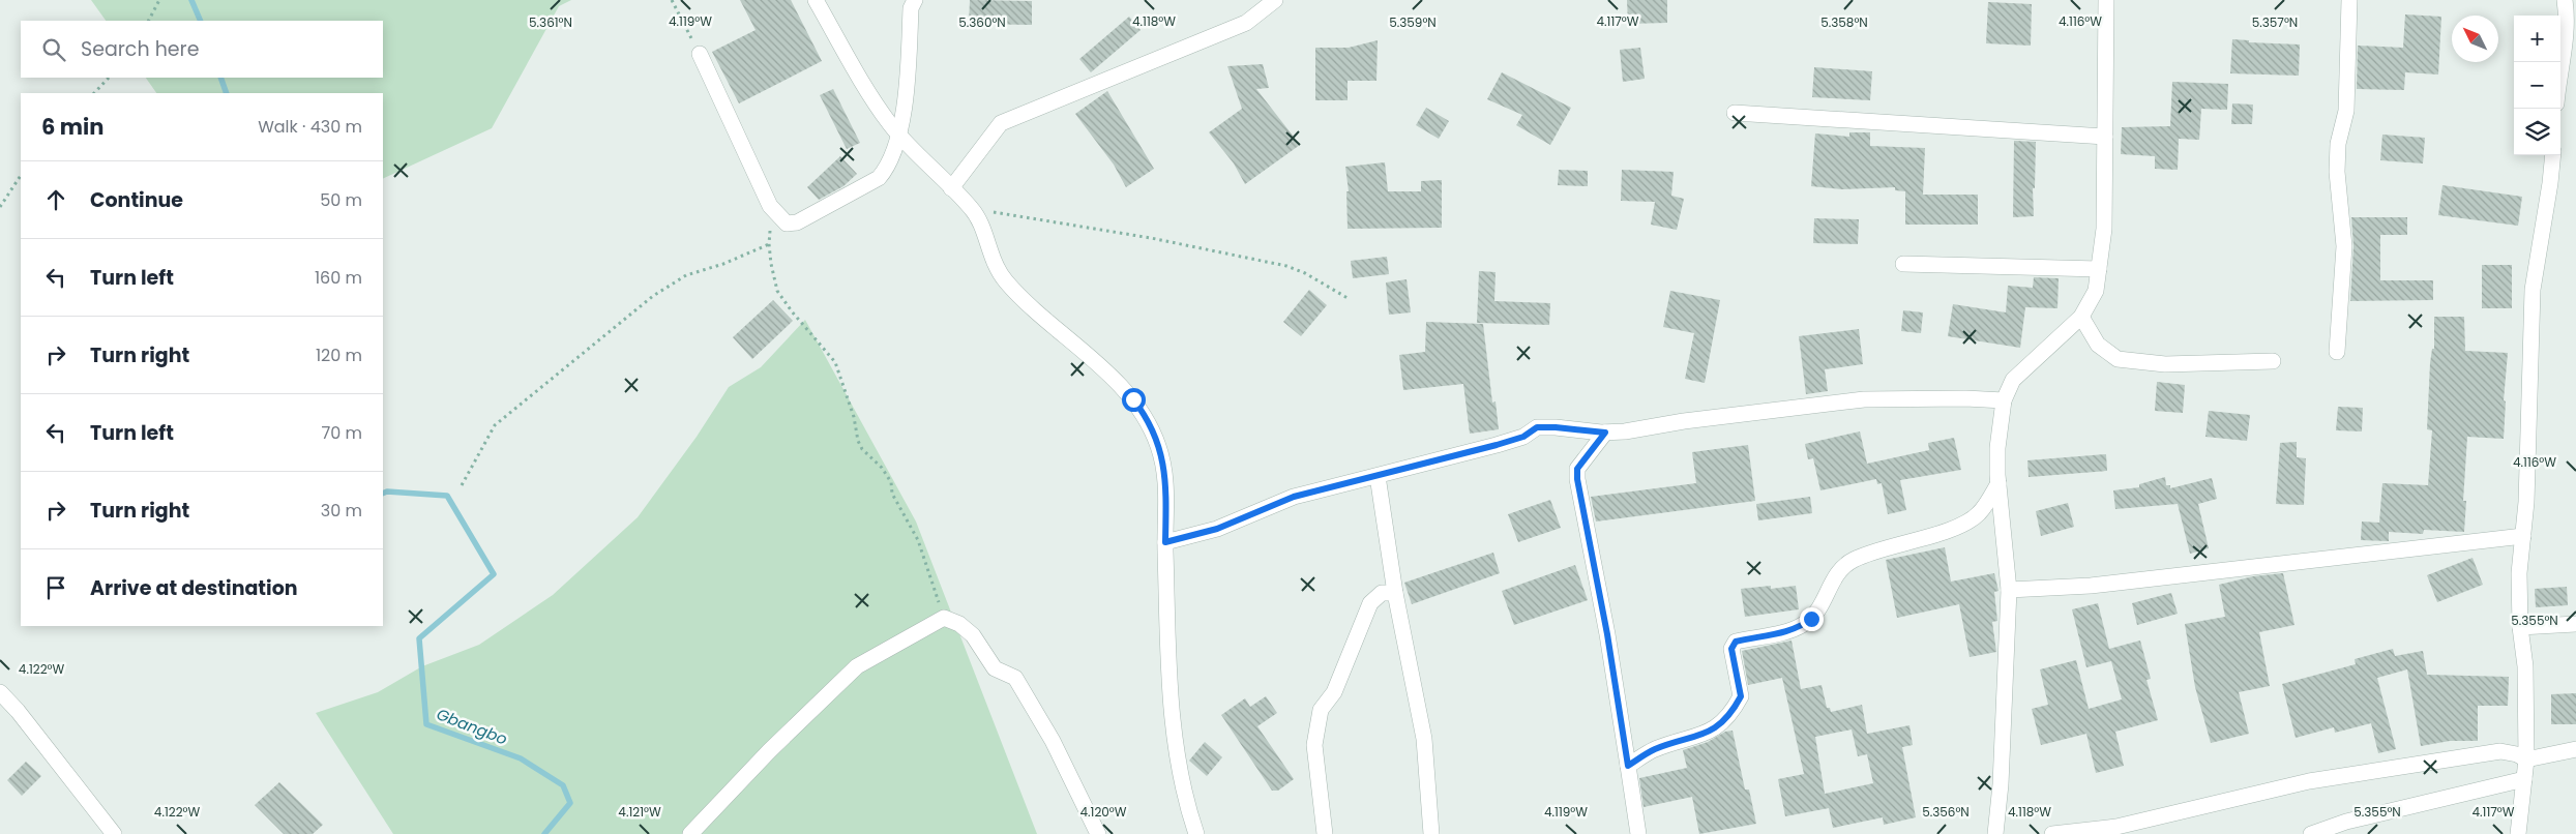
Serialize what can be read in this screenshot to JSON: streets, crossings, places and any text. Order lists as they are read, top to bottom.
{
  "water": ["Gbangbo"],
  "north": "top left",
  "page": {
    "map_buttons": ["+", "−"],
    "search": "Search here",
    "heading": ["6 min", "Walk · 430 m"],
    "list": [
      ["Continue", "50 m"],
      ["Turn left", "160 m"],
      ["Turn right", "120 m"],
      ["Turn left", "70 m"],
      ["Turn right", "30 m"],
      "Arrive at destination"
    ]
  },
  "coordinates": [
    "4.119°W",
    "4.118°W",
    "4.117°W",
    "4.116°W",
    "5.361°N",
    "5.360°N",
    "5.359°N",
    "5.358°N",
    "5.357°N",
    "5.355°N",
    "4.122°W",
    "5.356°N",
    "4.121°W",
    "4.120°W"
  ]
}
